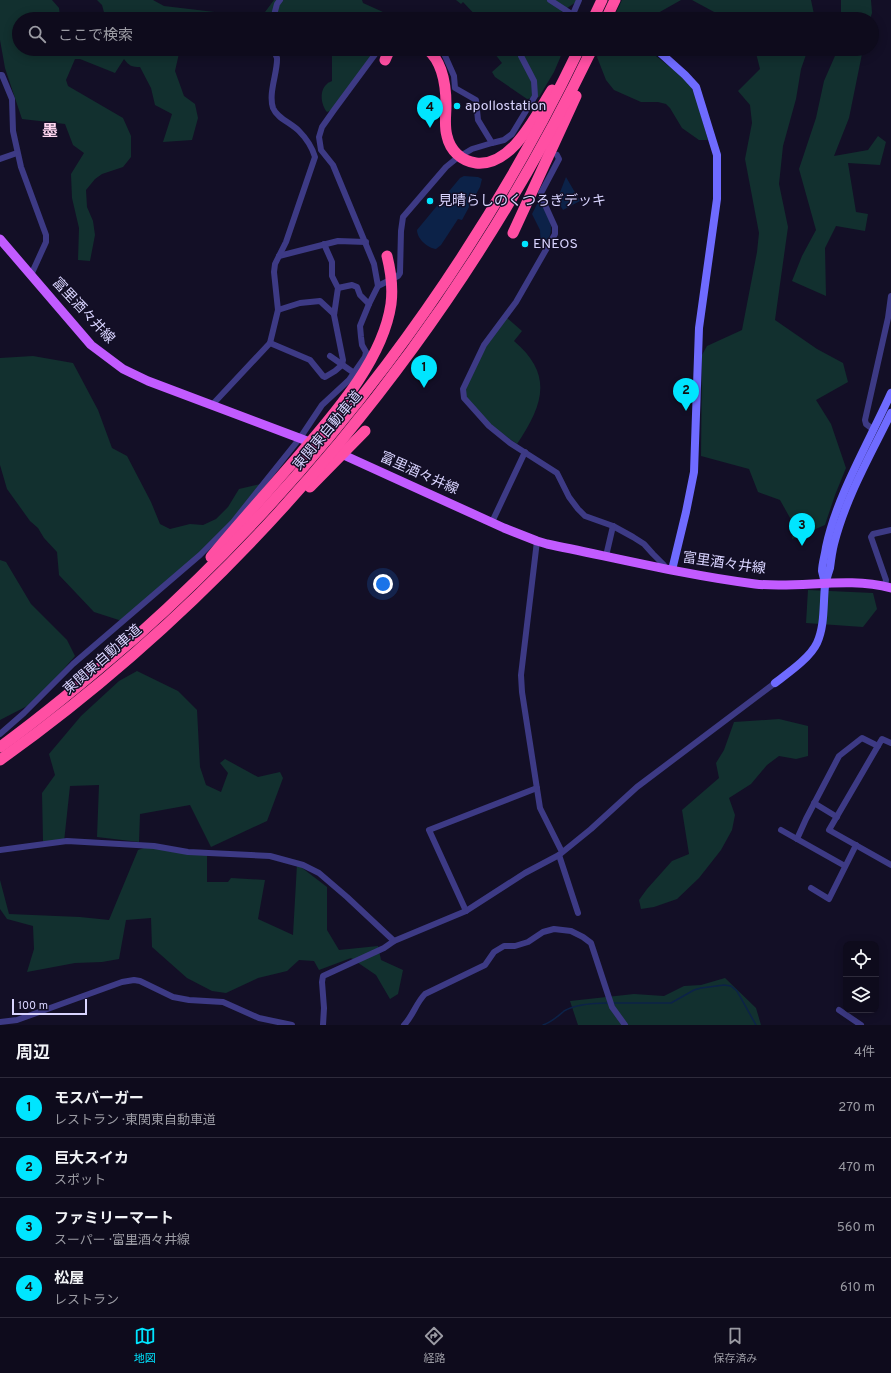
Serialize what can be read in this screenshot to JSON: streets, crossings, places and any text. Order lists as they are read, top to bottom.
{
  "streets": {
    "highway": ["東関東自動車道"],
    "main road": ["富里酒々井線"]
  },
  "districts": ["墨"],
  "places": ["apollostation", "見晴らしのくつろぎデッキ", "ENEOS"],
  "scale_bar": "100 m",
  "page": {
    "search": "ここで検索",
    "pins": [
      "4",
      "1",
      "2",
      "3"
    ],
    "scale": "100 m",
    "heading": ["周辺", "4件"],
    "list": [
      {
        "mark": "1",
        "name": "モスバーガー",
        "note": "レストラン · 東関東自動車道",
        "value": "270 m"
      },
      {
        "mark": "2",
        "name": "巨大スイカ",
        "note": "スポット",
        "value": "470 m"
      },
      {
        "mark": "3",
        "name": "ファミリーマート",
        "note": "スーパー · 富里酒々井線",
        "value": "560 m"
      },
      {
        "mark": "4",
        "name": "松屋",
        "note": "レストラン",
        "value": "610 m"
      }
    ],
    "nav": ["地図", "経路", "保存済み"]
  }
}
